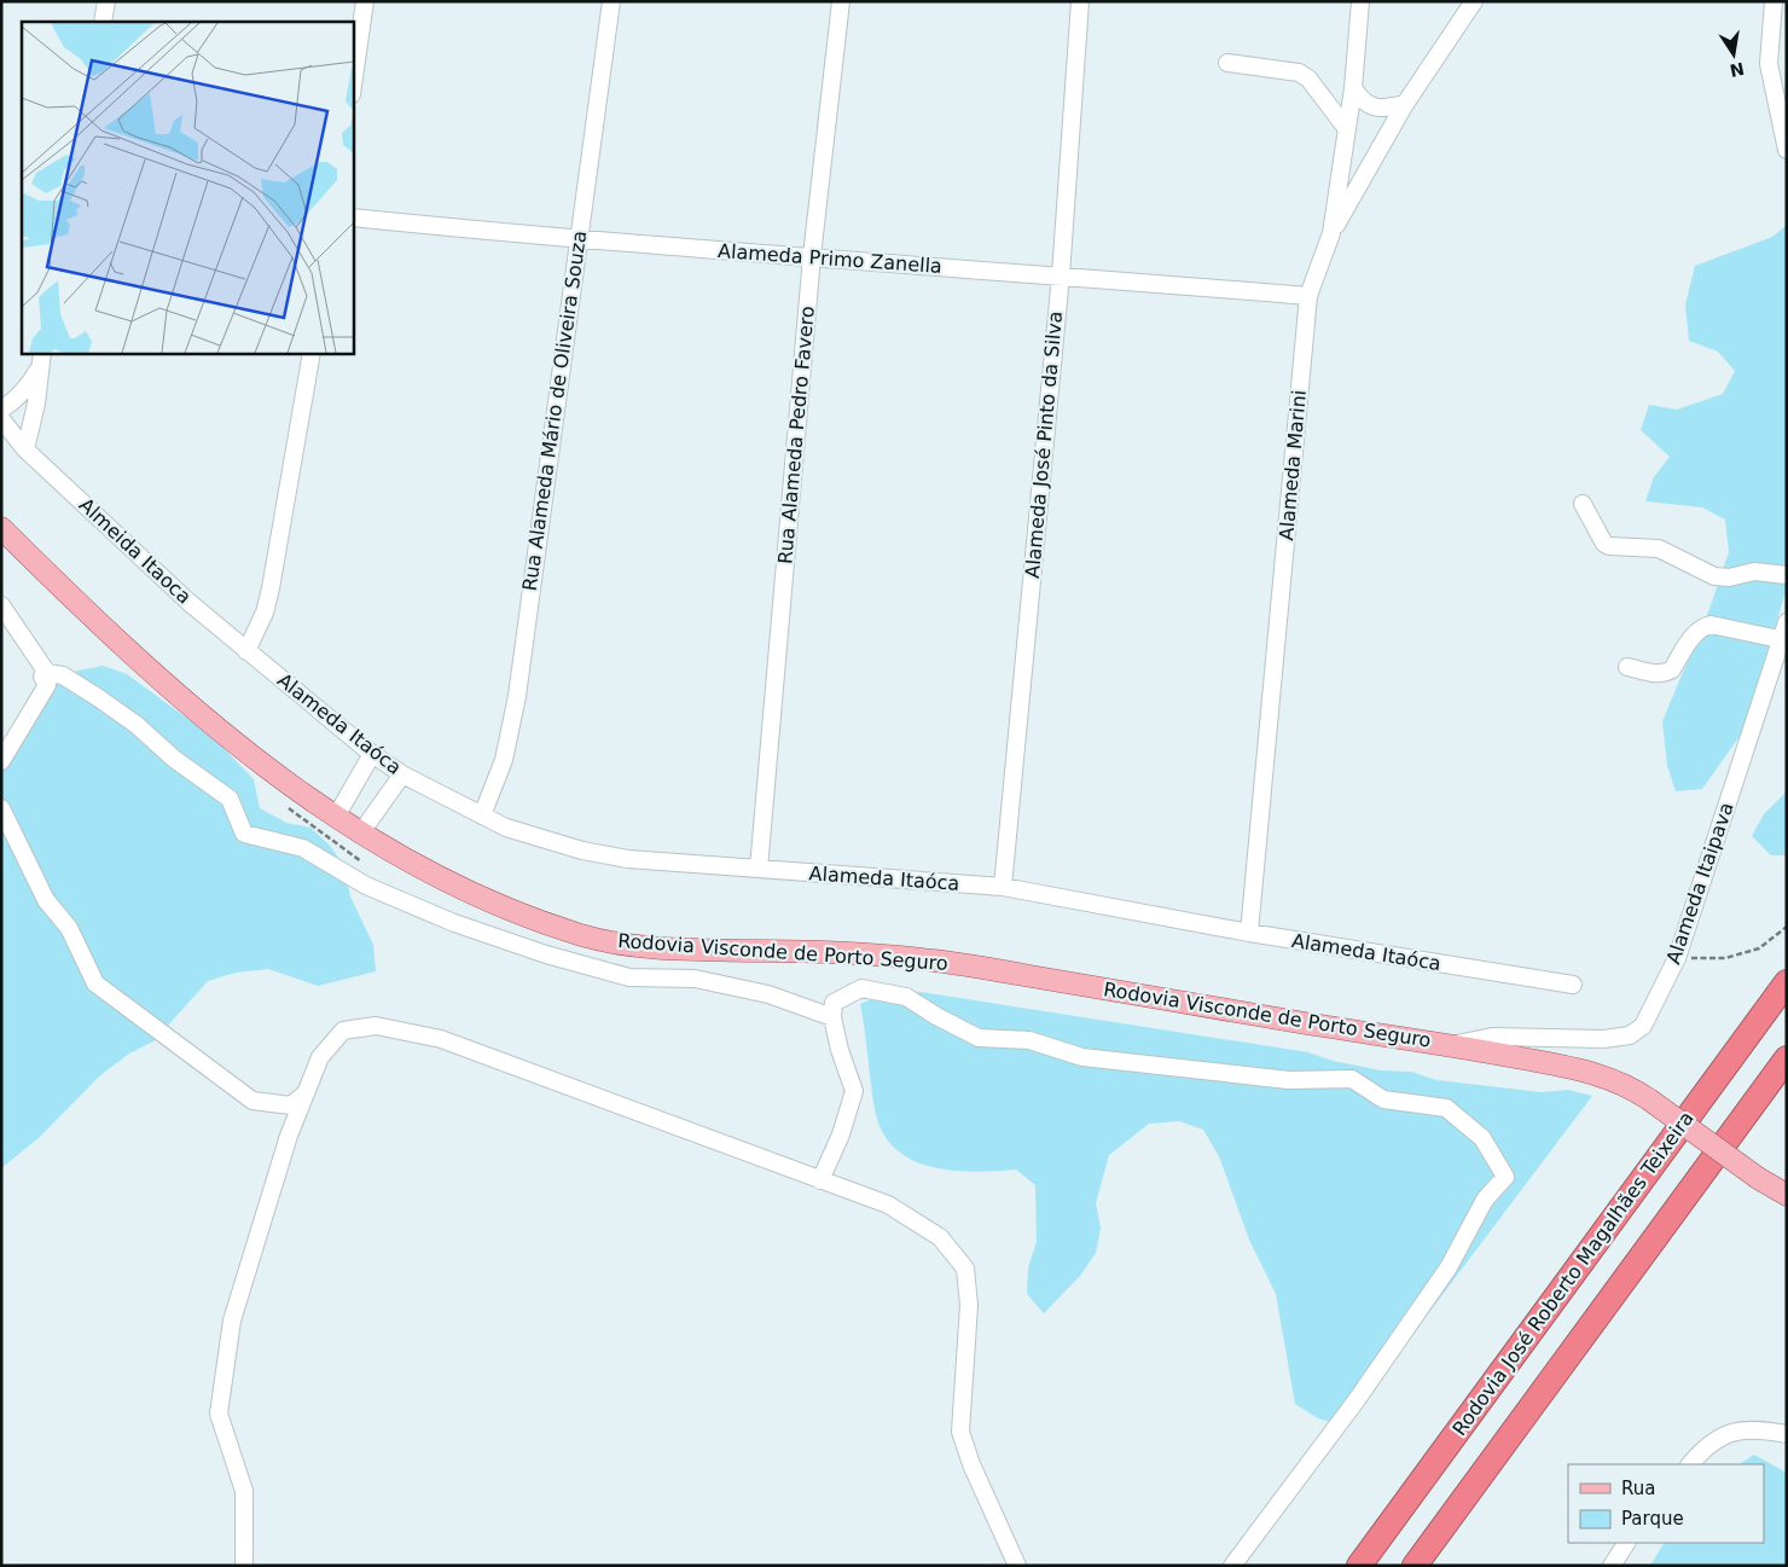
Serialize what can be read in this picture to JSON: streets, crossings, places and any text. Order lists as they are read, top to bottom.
{
  "streets": {
    "highway": ["Rodovia José Roberto Magalhães Teixeira"],
    "main road": ["Rodovia Visconde de Porto Seguro"],
    "street": [
      "Alameda Primo Zanella",
      "Rua Alameda Mário de Oliveira Souza",
      "Rua Alameda Pedro Favero",
      "Alameda José Pinto da Silva",
      "Alameda Marini",
      "Almeida Itaoca",
      "Alameda Itaóca",
      "Alameda Itaipava"
    ]
  },
  "crossings": [
    ["Alameda Primo Zanella", "Rua Alameda Mário de Oliveira Souza"],
    ["Alameda Primo Zanella", "Rua Alameda Pedro Favero"],
    ["Alameda Primo Zanella", "Alameda José Pinto da Silva"],
    ["Alameda Primo Zanella", "Alameda Marini"],
    ["Rua Alameda Mário de Oliveira Souza", "Alameda Itaóca"],
    ["Rua Alameda Pedro Favero", "Alameda Itaóca"],
    ["Alameda José Pinto da Silva", "Alameda Itaóca"],
    ["Alameda Marini", "Alameda Itaóca"],
    ["Almeida Itaoca", "Alameda Itaóca"],
    ["Alameda Itaipava", "Rodovia Visconde de Porto Seguro"]
  ],
  "legend": ["Rua", "Parque"],
  "north": "bottom"
}
